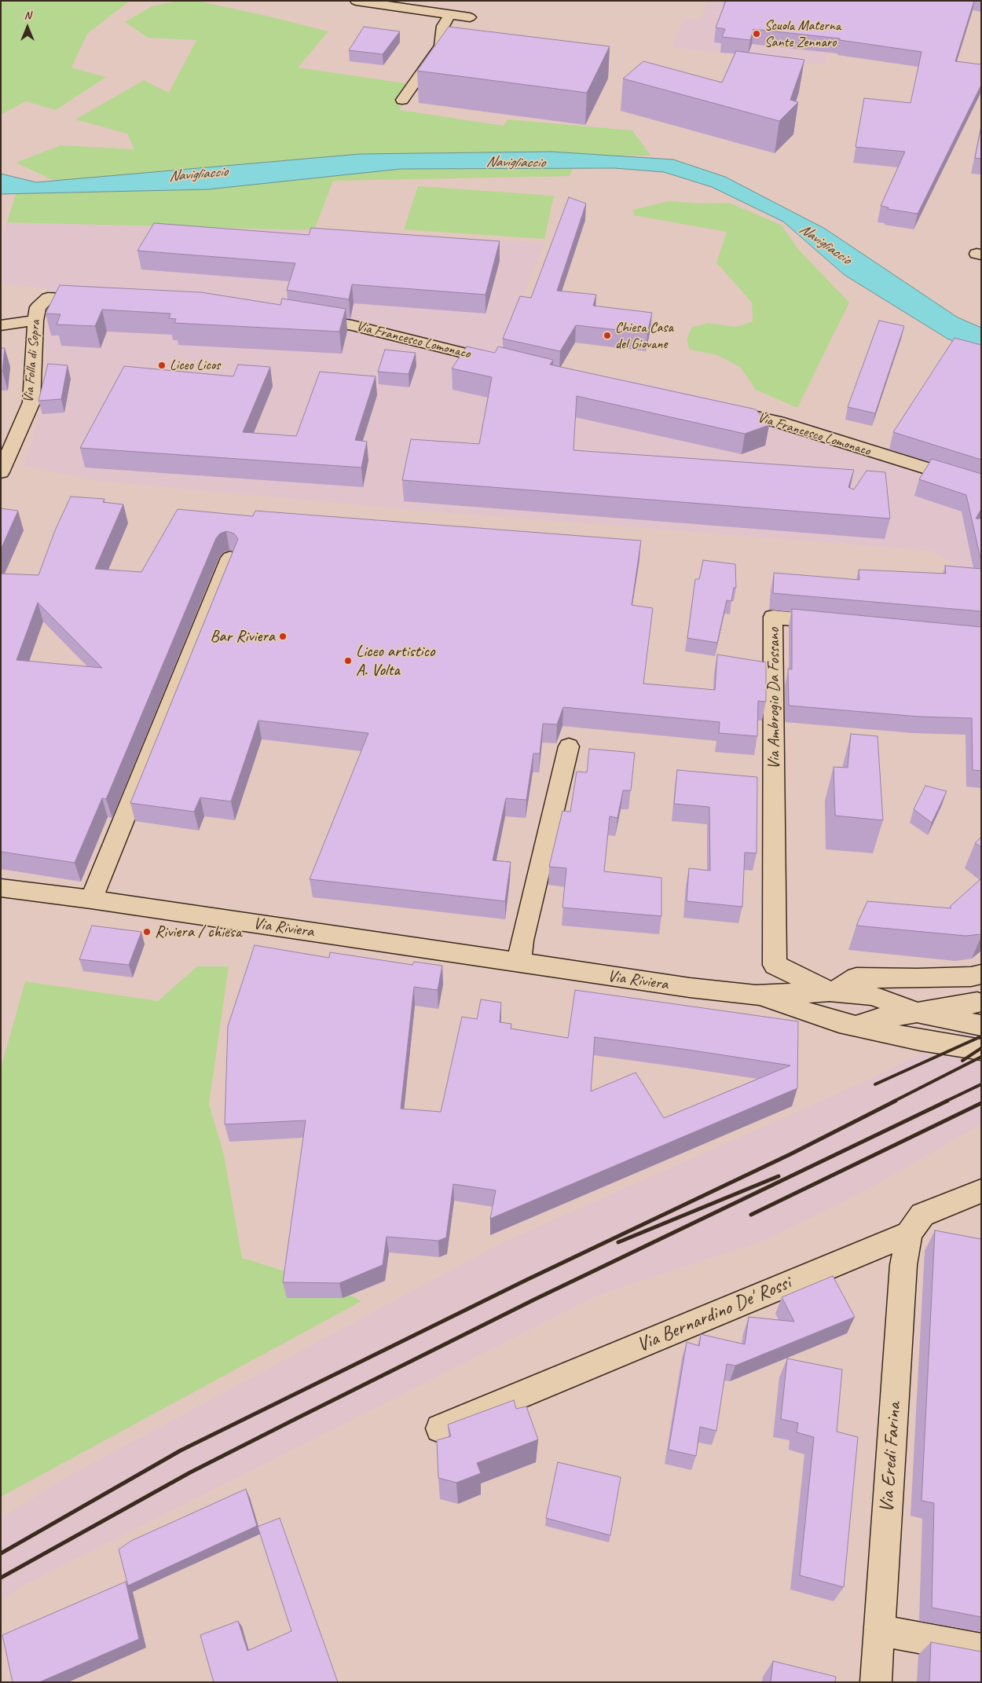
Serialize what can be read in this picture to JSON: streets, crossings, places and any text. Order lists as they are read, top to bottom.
{
  "streets": {
    "street": [
      "Via Francesco Lomonaco",
      "Via Folla di Sopra",
      "Via Ambrogio Da Fossano",
      "Via Riviera",
      "Via Bernardino De' Rossi",
      "Via Eredi Farina"
    ]
  },
  "crossings": [
    ["Via Ambrogio Da Fossano", "Via Riviera"],
    ["Via Bernardino De' Rossi", "Via Eredi Farina"]
  ],
  "water": ["Navigliaccio"],
  "places": [
    "Scuola Materna Sante Zennaro",
    "Chiesa Casa del Giovane",
    "Liceo Licos",
    "Bar Riviera",
    "Liceo artistico A. Volta",
    "Riviera / chiesa"
  ],
  "north": "top"
}
